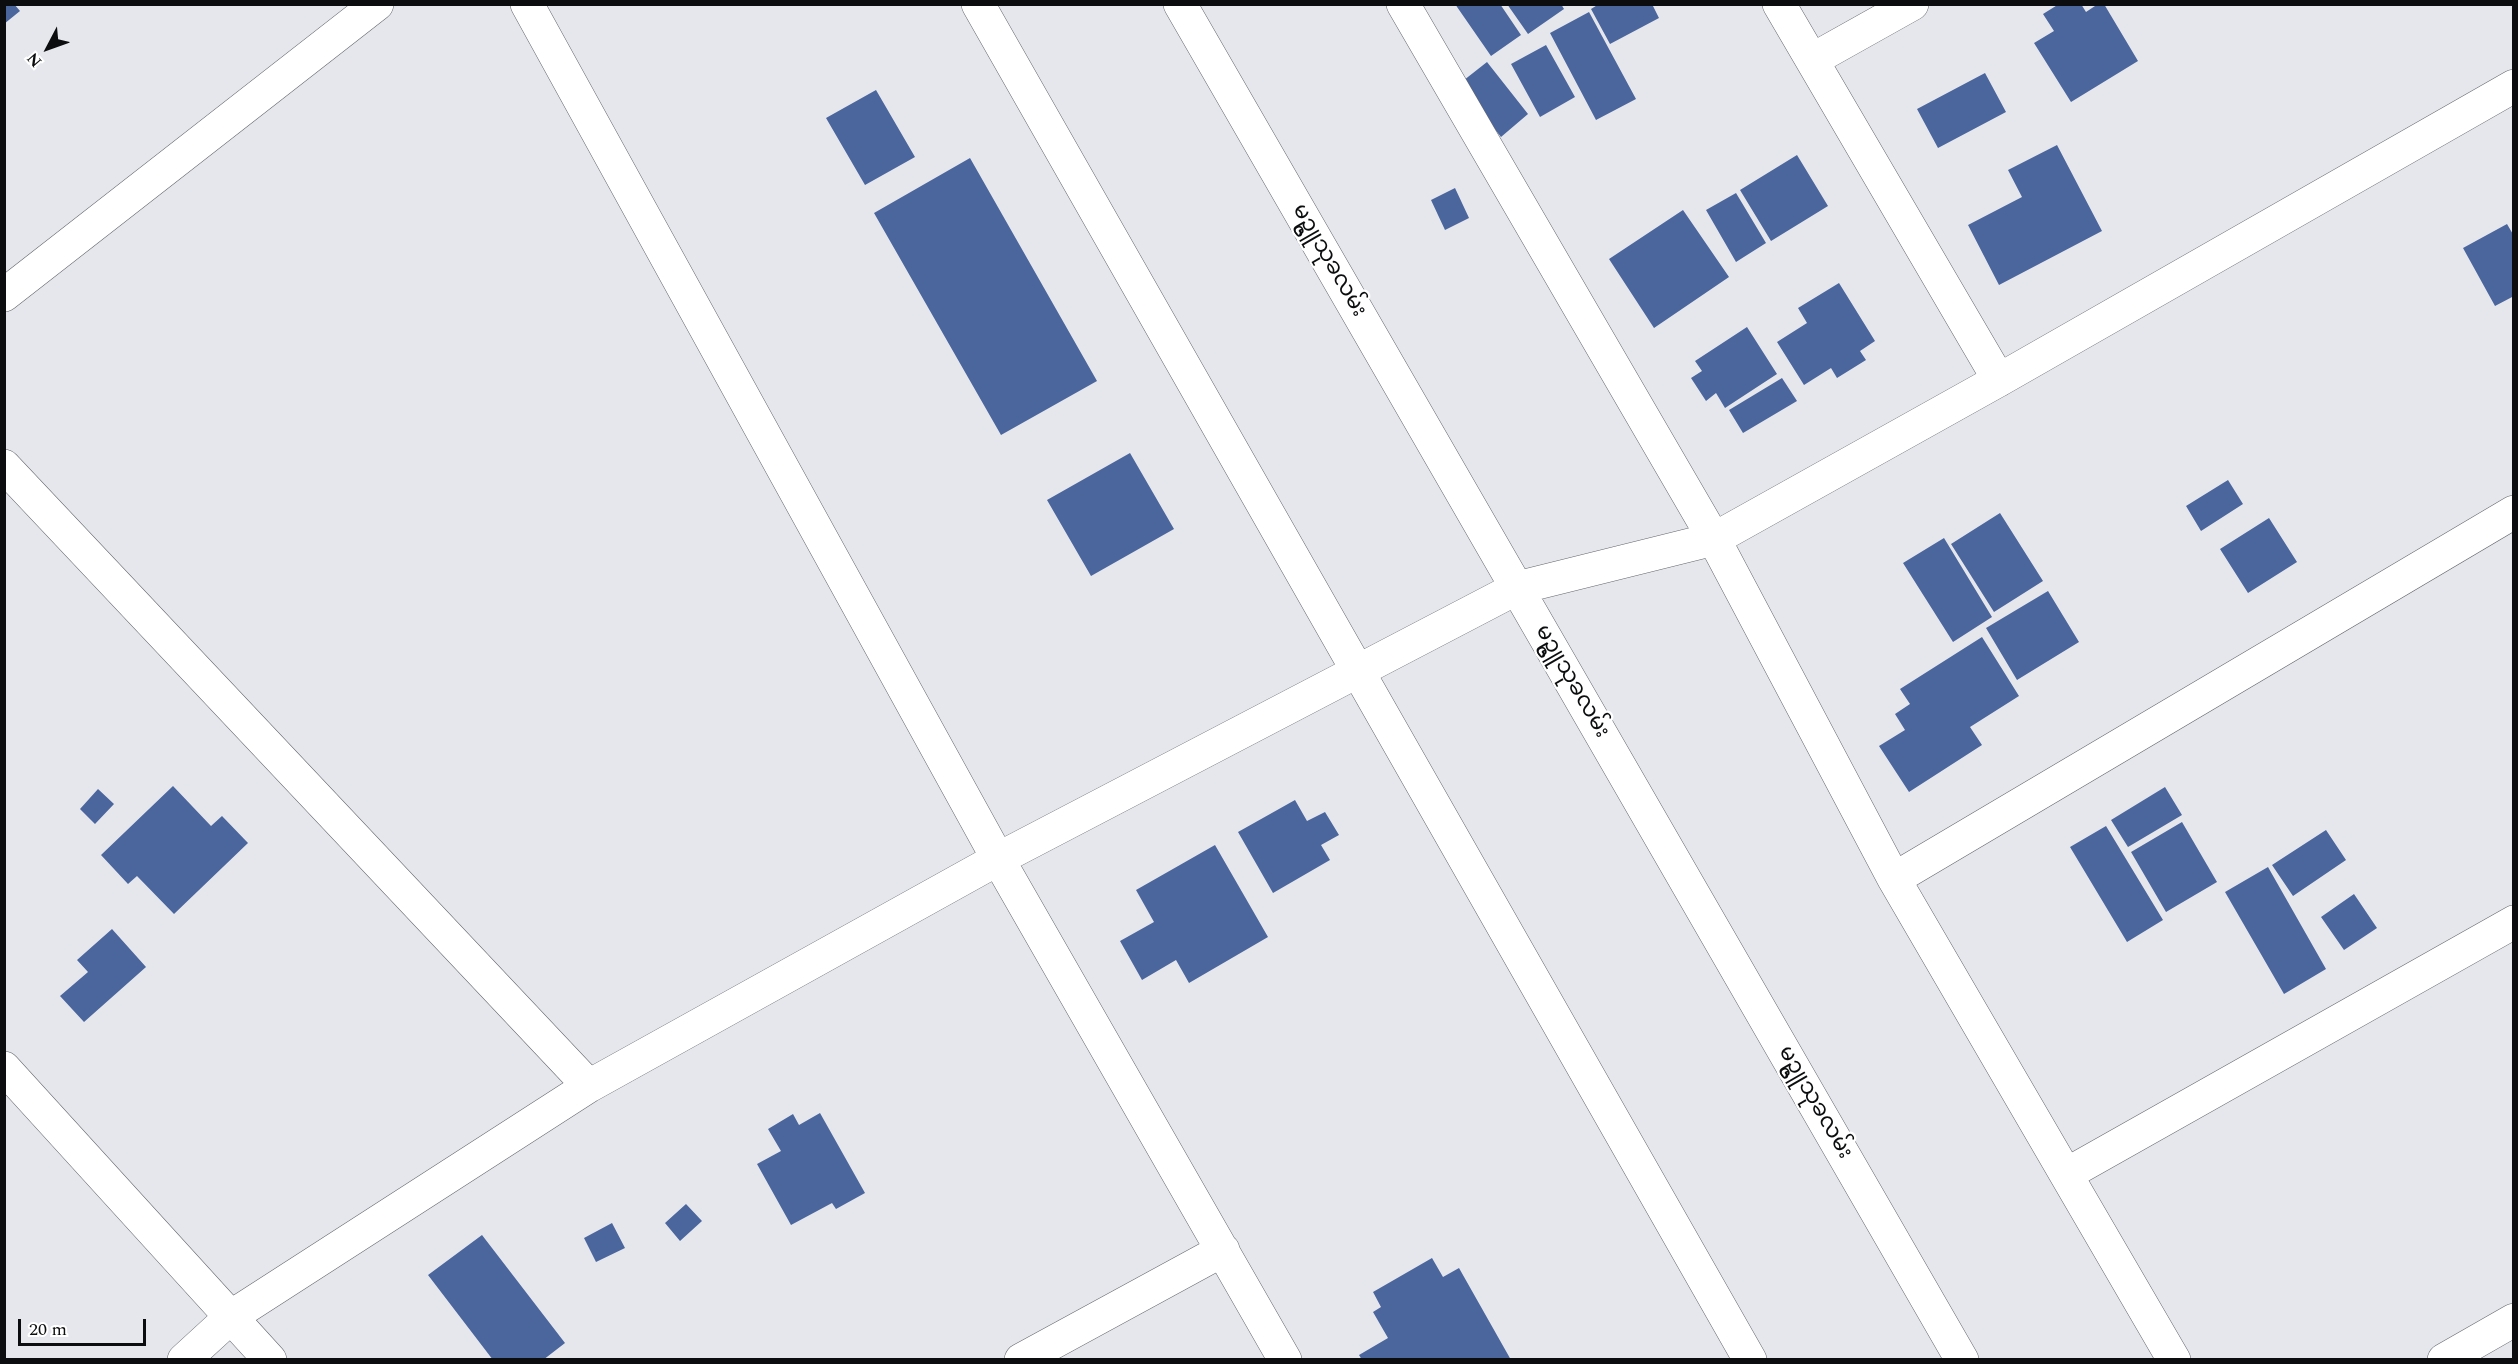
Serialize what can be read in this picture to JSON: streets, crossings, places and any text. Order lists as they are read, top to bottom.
{
  "streets": {
    "street": ["မဥ္ဇူသုခလမ်း"]
  },
  "scale_bar": "20 m",
  "north": "bottom left"
}
